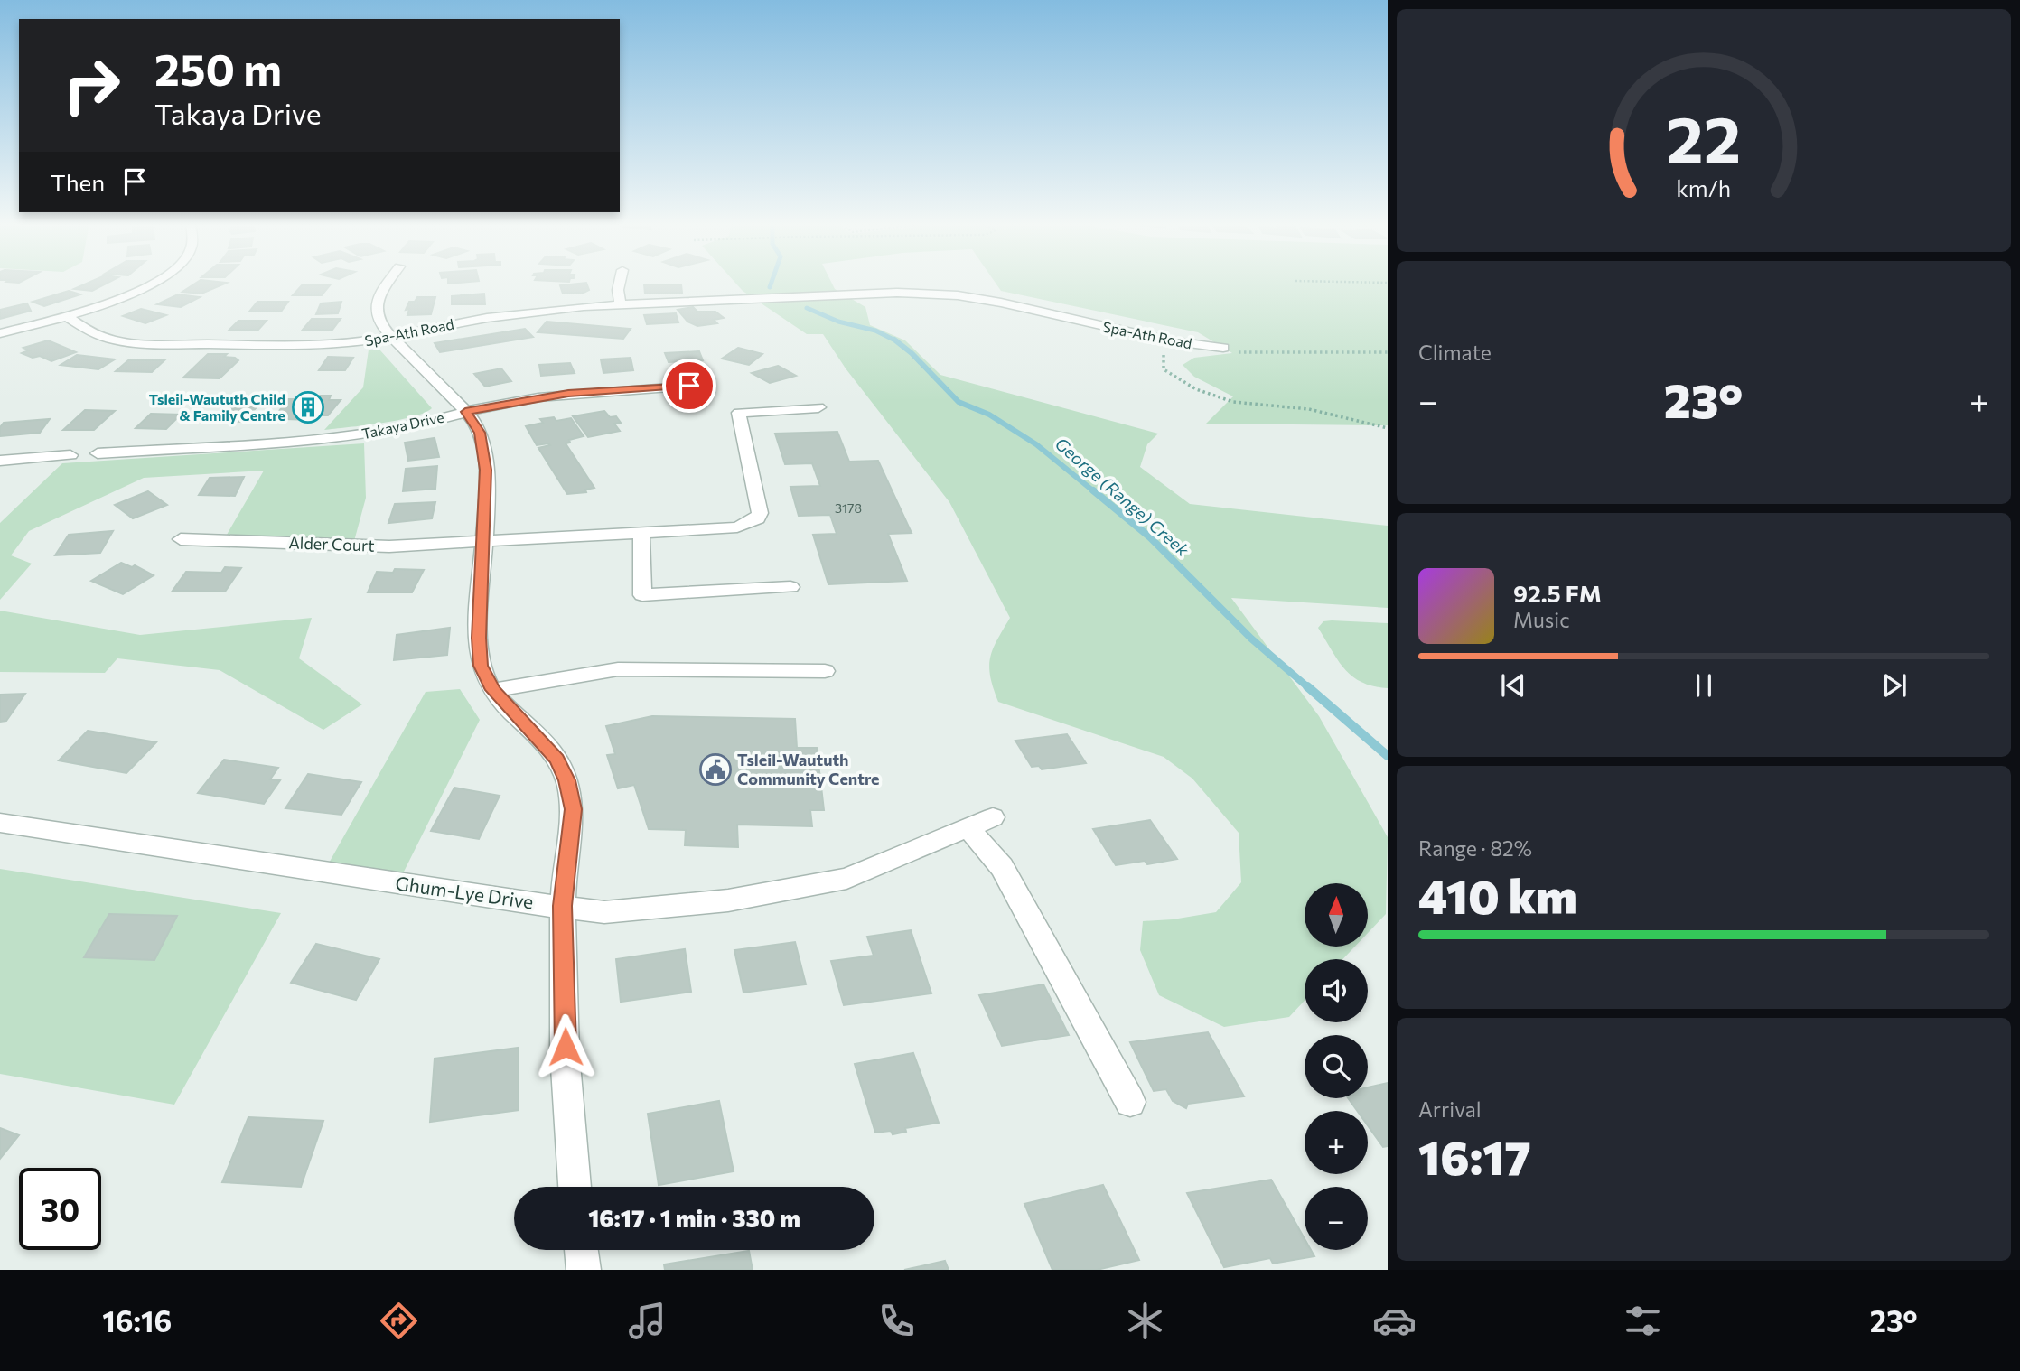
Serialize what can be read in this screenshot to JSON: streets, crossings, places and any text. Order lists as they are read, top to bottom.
{
  "streets": {
    "street": [
      "Spa-Ath Road",
      "Takaya Drive",
      "Alder Court",
      "Ghum-Lye Drive"
    ]
  },
  "water": ["George (Range) Creek"],
  "places": {
    "building": ["Tsleil-Waututh Child & Family Centre"],
    "public building": ["Tsleil-Waututh Community Centre"]
  },
  "house_numbers": ["3178"],
  "north": "top",
  "page": {
    "turn": ["250 m", "Takaya Drive"],
    "then": "Then",
    "tile": [
      "Climate",
      ["Range · 82%", "410 km"],
      ["Arrival", "16:17"]
    ],
    "heat": ["−", "23°", "+"],
    "song": ["92.5 FM", "Music"],
    "map_buttons": ["+", "−"],
    "limit": "30",
    "trip": "16:17 · 1 min · 330 m",
    "tabs": ["16:16", "23°"],
    "gauge": ["22", "km/h"]
  }
}
